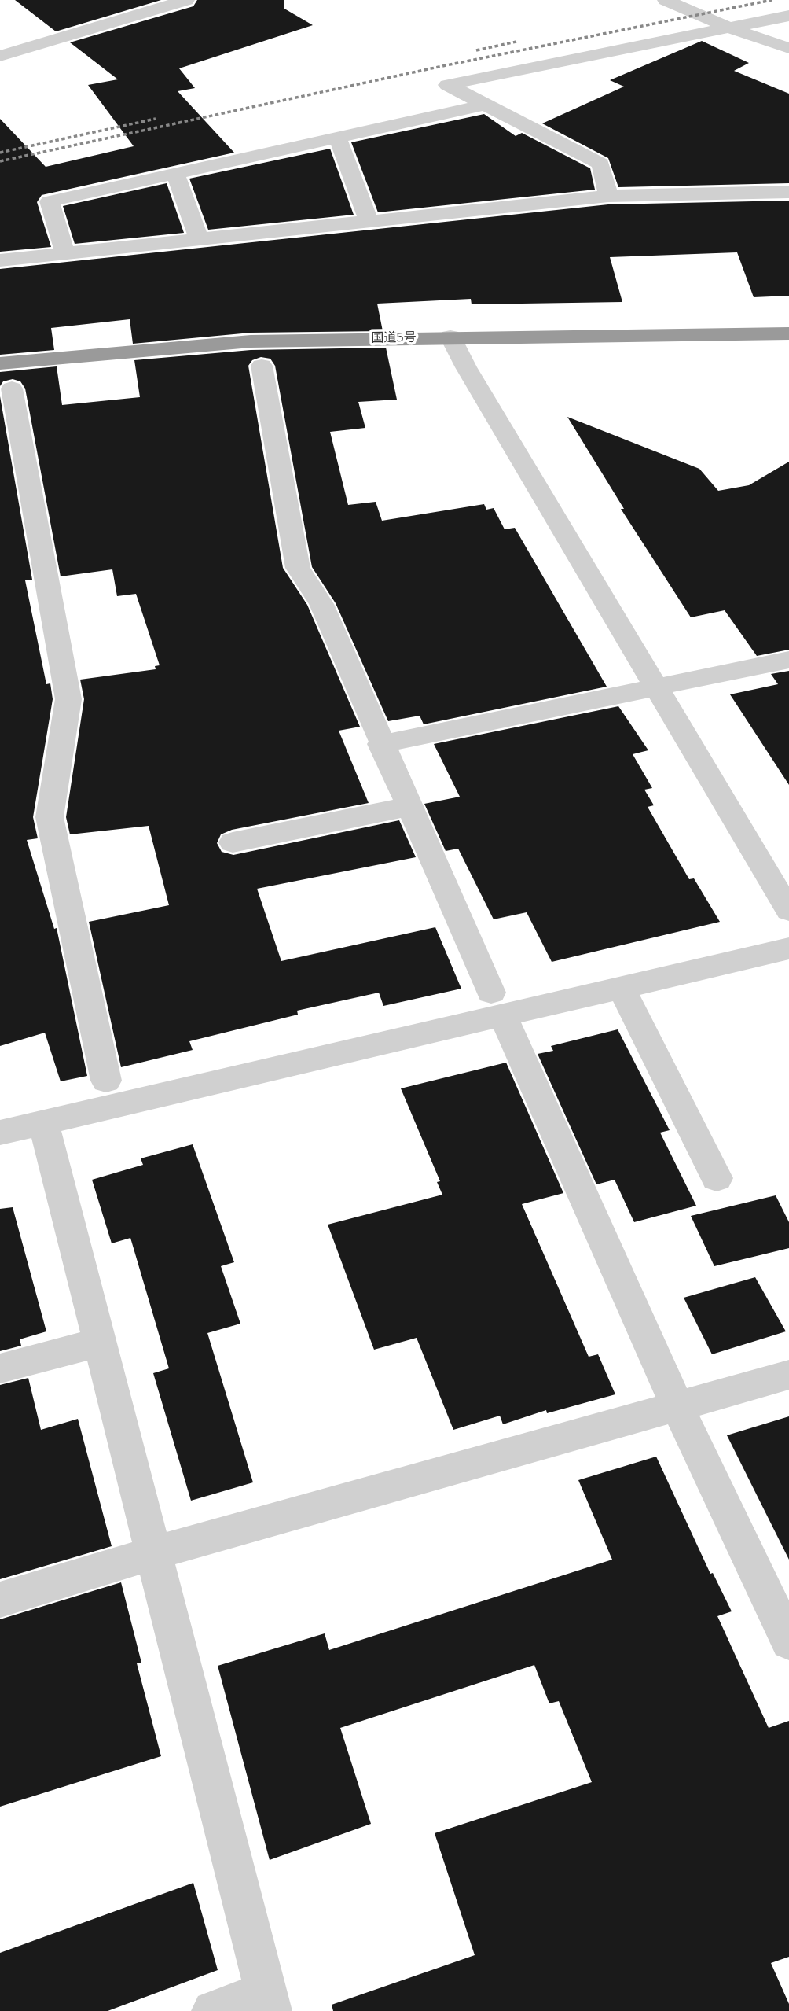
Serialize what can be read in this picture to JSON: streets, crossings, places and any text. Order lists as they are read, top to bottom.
{
  "streets": {
    "highway": ["国道5号"]
  }
}
